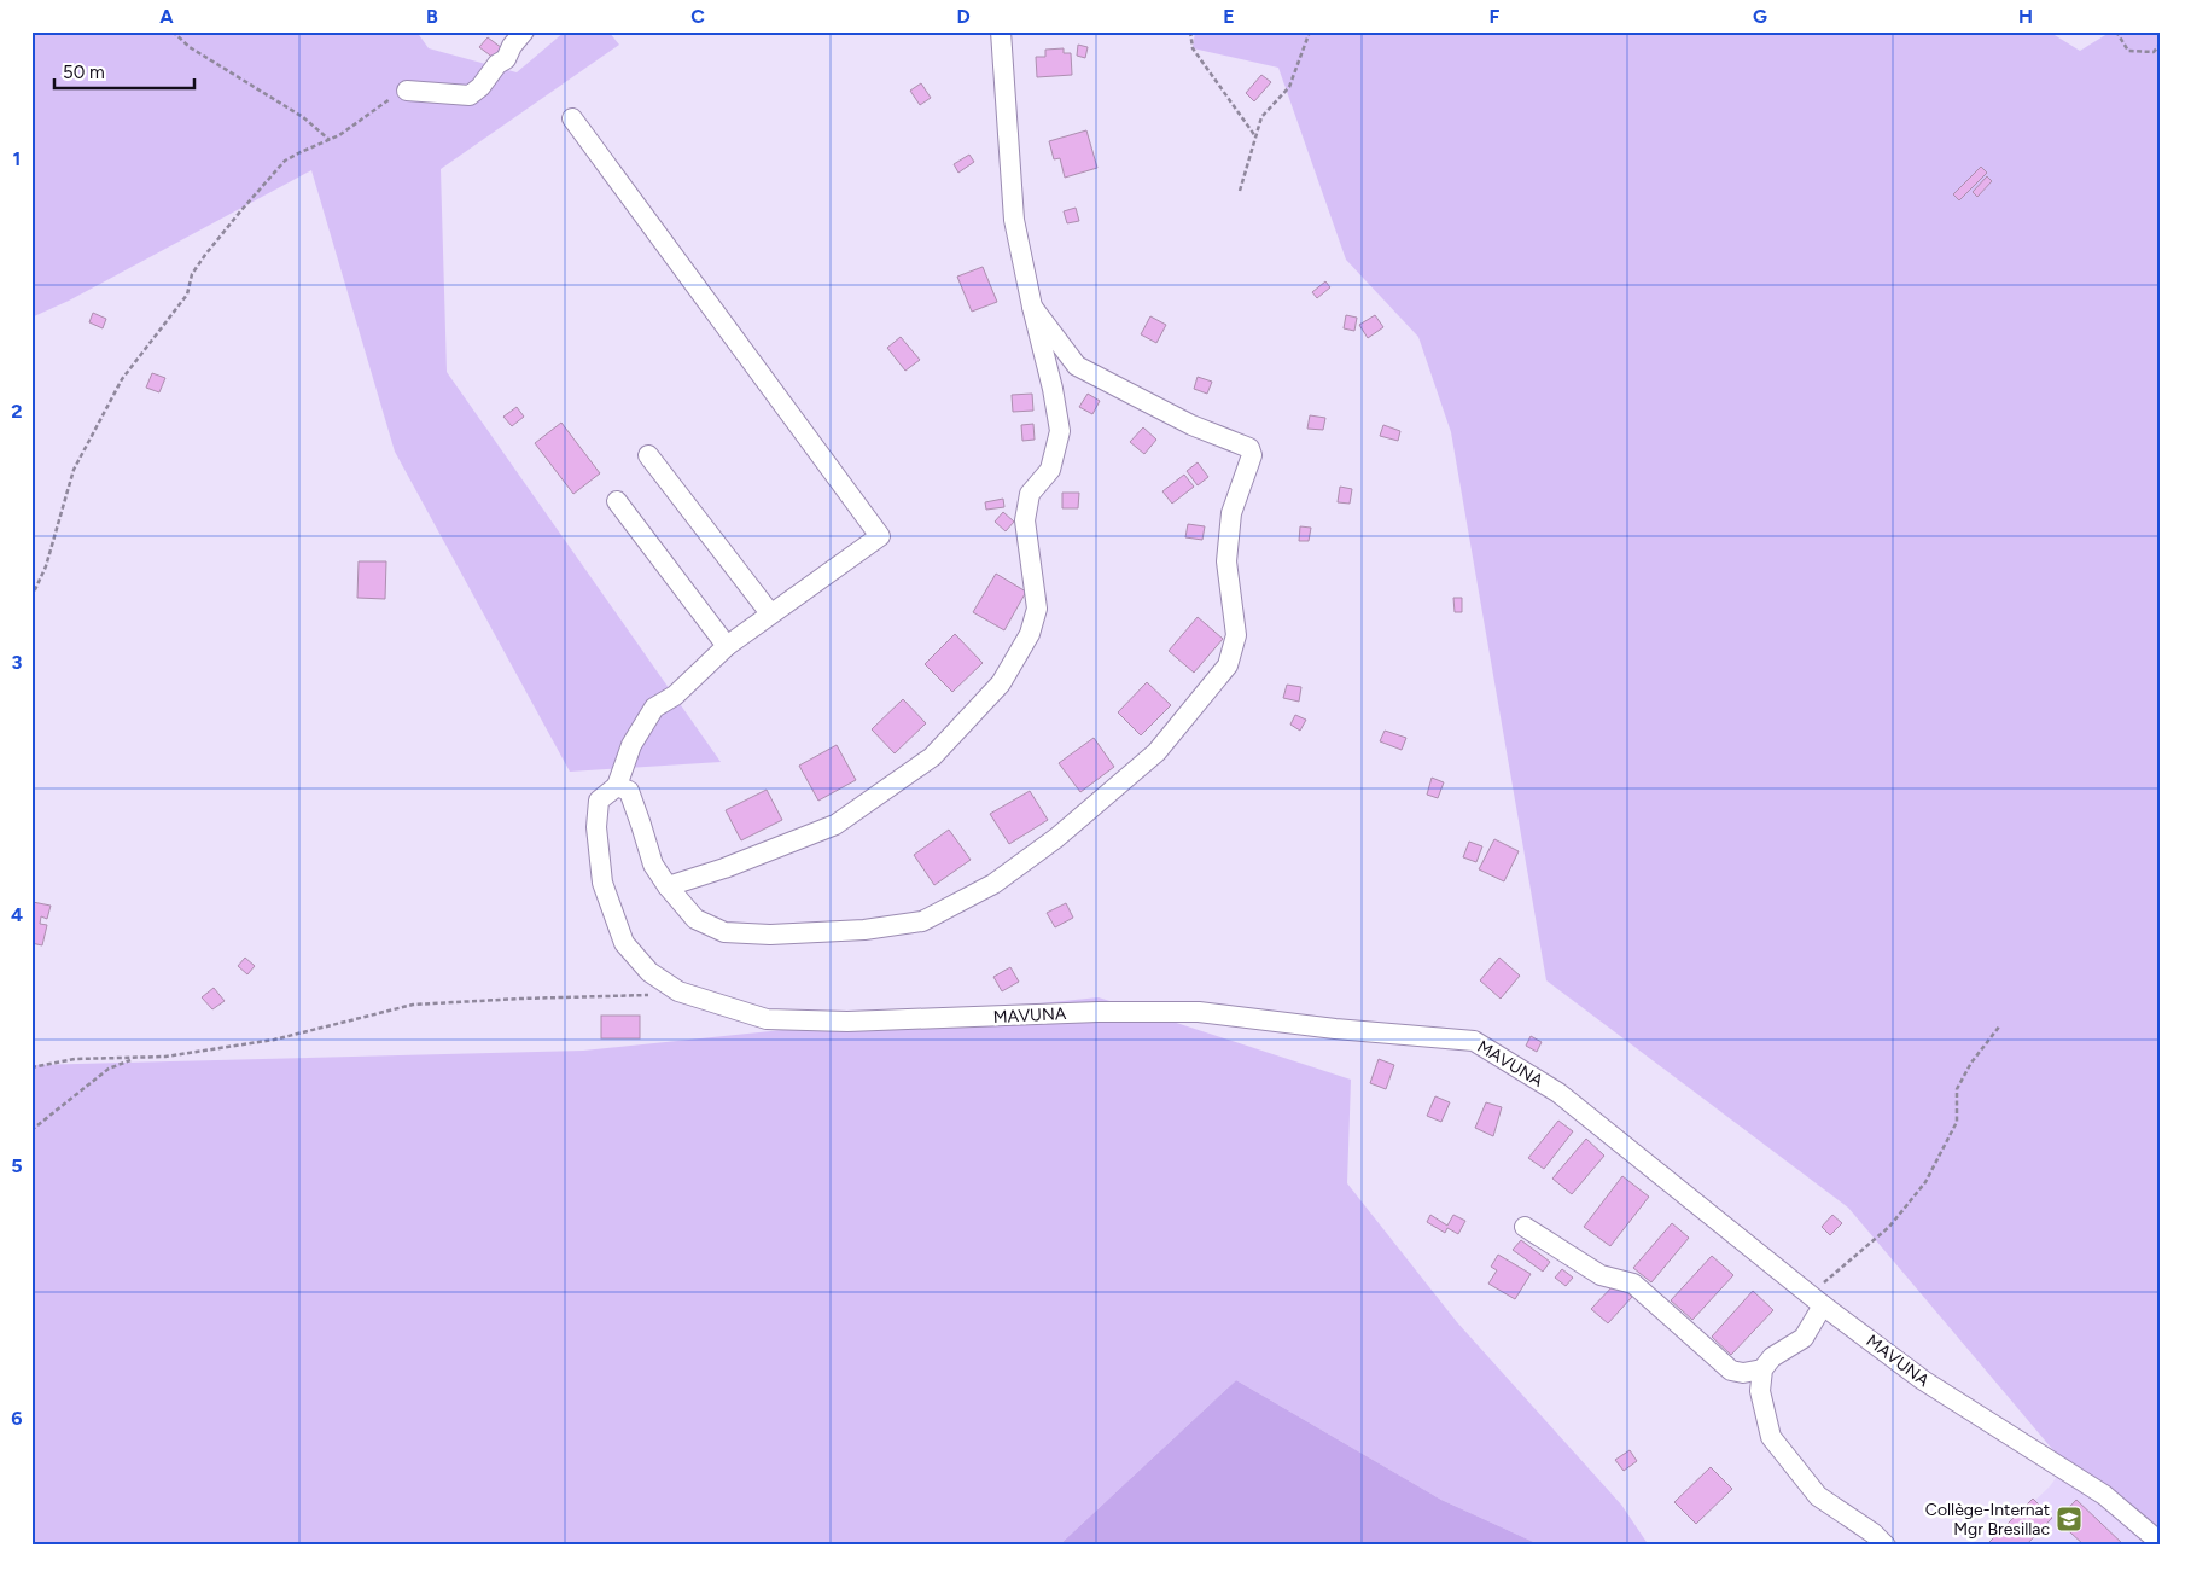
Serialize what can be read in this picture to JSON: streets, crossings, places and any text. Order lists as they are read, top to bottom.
{
  "streets": {
    "street": ["MAVUNA"]
  },
  "places": {
    "school or university": ["Collège-Internat Mgr Bresillac"]
  },
  "scale_bar": "50 m",
  "grid": {
    "columns": [
      "A",
      "B",
      "C",
      "D",
      "E",
      "F",
      "G",
      "H"
    ],
    "rows": [
      "1",
      "2",
      "3",
      "4",
      "5",
      "6"
    ]
  }
}
